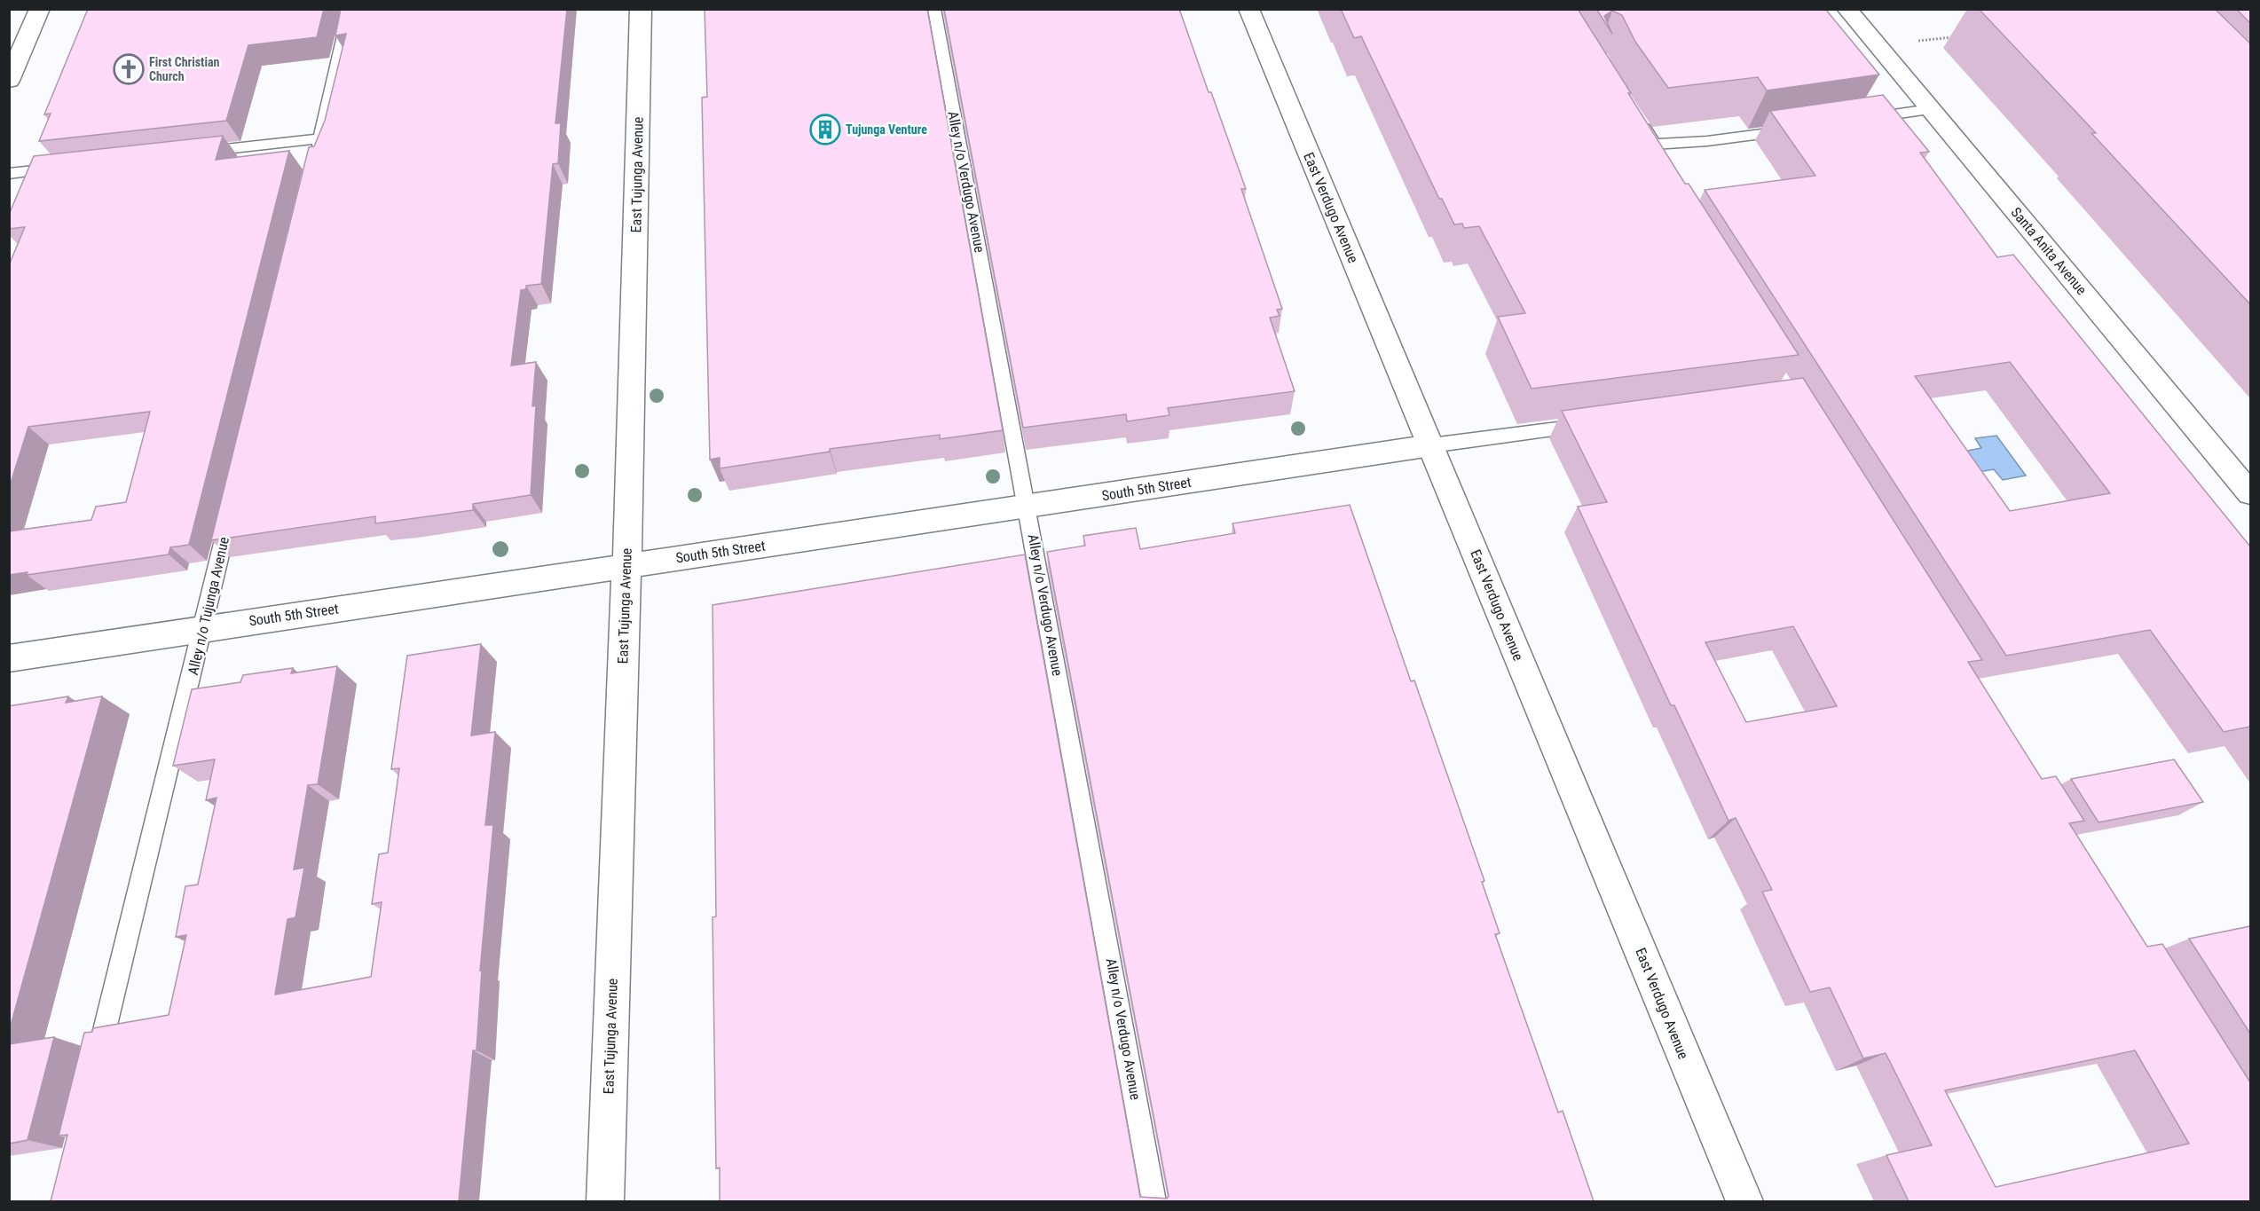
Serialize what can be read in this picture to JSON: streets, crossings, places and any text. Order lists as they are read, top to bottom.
{
  "streets": {
    "street": [
      "East Tujunga Avenue",
      "East Verdugo Avenue",
      "Santa Anita Avenue",
      "South 5th Street"
    ],
    "lane": ["Alley n/o Verdugo Avenue", "Alley n/o Tujunga Avenue"]
  },
  "crossings": [
    ["East Tujunga Avenue", "South 5th Street"],
    ["Alley n/o Verdugo Avenue", "South 5th Street"],
    ["East Verdugo Avenue", "South 5th Street"],
    ["South 5th Street", "Alley n/o Tujunga Avenue"]
  ],
  "places": {
    "church": ["First Christian Church"],
    "building": ["Tujunga Venture"]
  }
}
